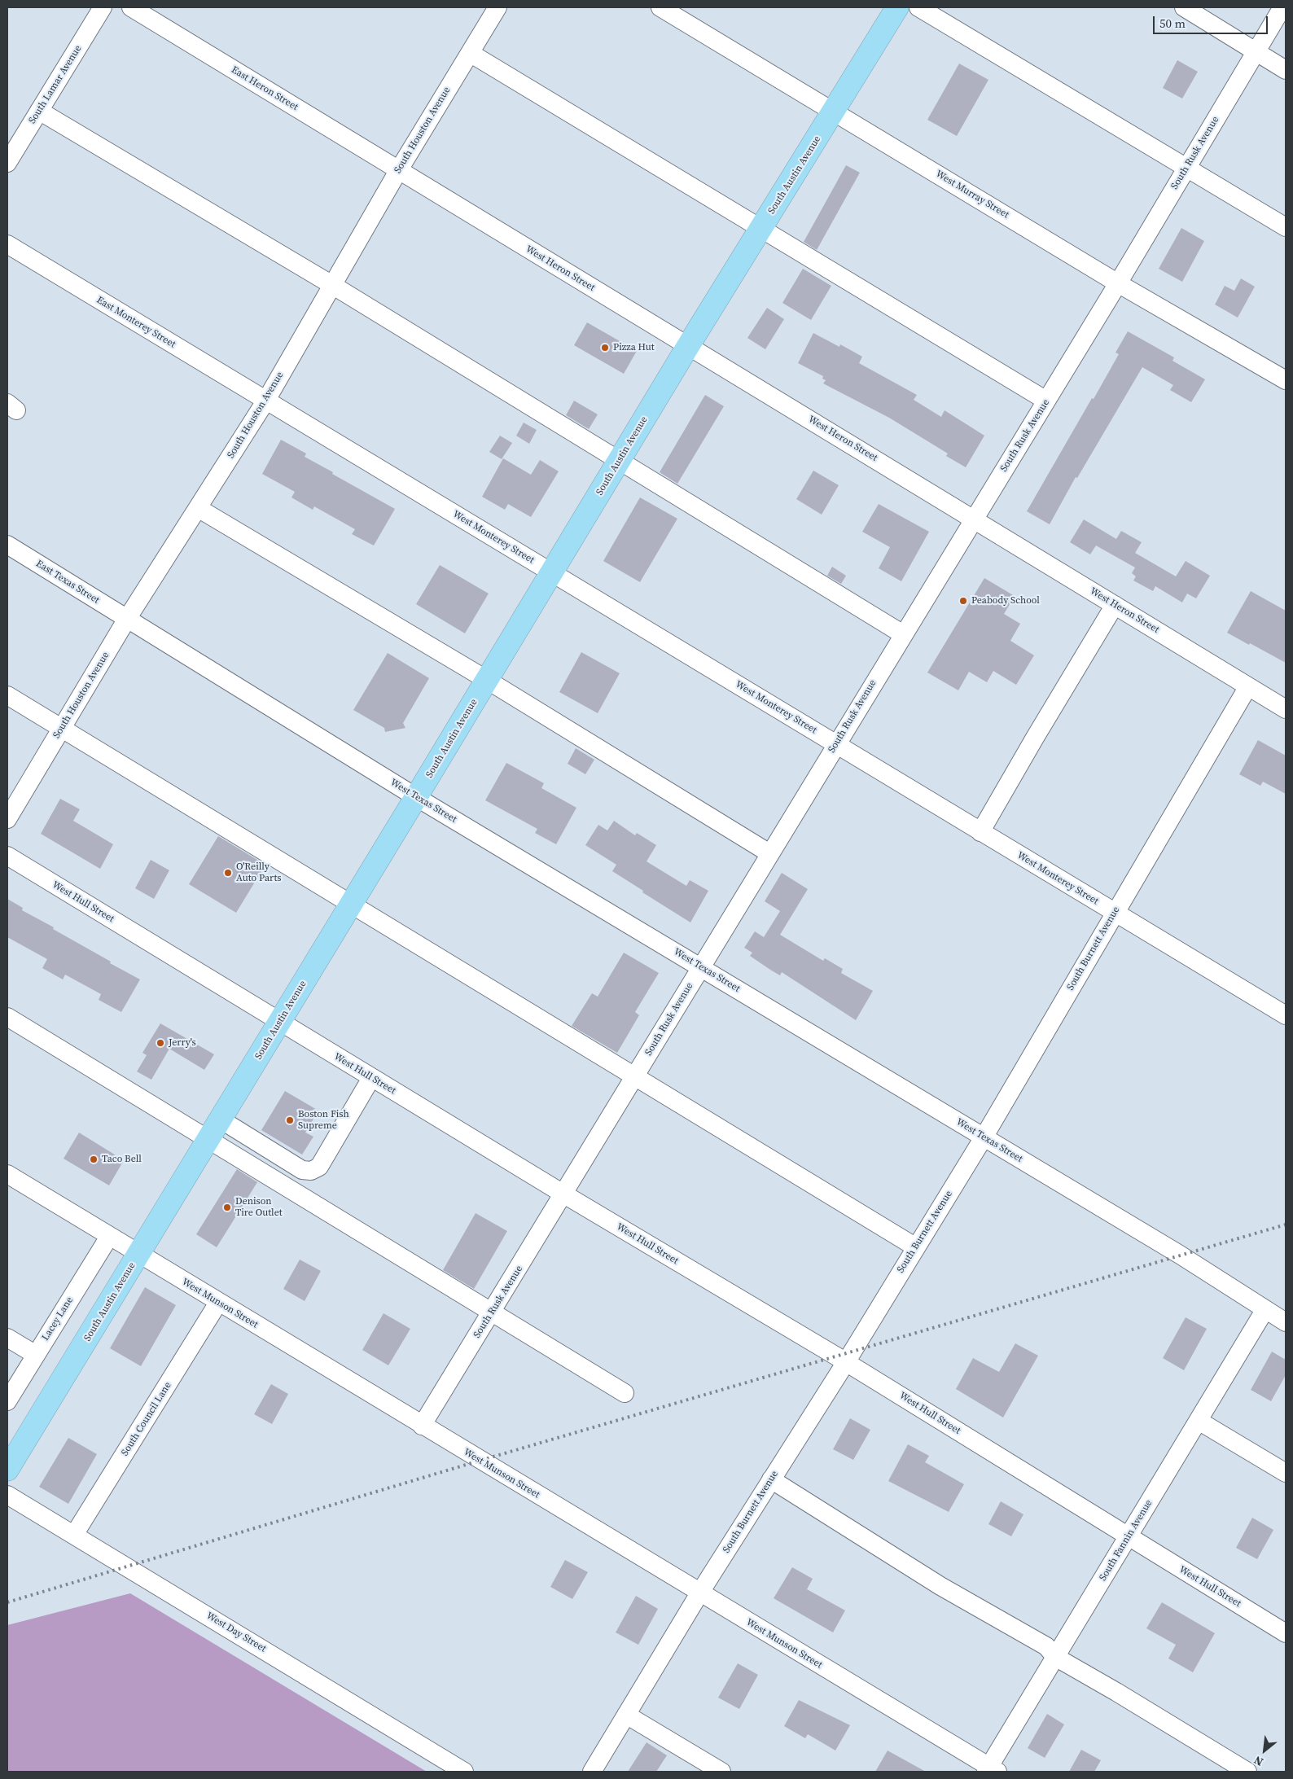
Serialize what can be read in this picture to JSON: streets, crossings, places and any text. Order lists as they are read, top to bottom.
{
  "streets": {
    "highway": ["South Austin Avenue"],
    "street": [
      "South Lamar Avenue",
      "East Heron Street",
      "South Houston Avenue",
      "South Rusk Avenue",
      "West Murray Street",
      "West Heron Street",
      "East Monterey Street",
      "West Monterey Street",
      "East Texas Street",
      "West Texas Street",
      "West Hull Street",
      "South Burnett Avenue",
      "West Munson Street",
      "Lacey Lane",
      "South Council Lane",
      "South Fannin Avenue",
      "West Day Street"
    ]
  },
  "crossings": [
    ["East Heron Street", "South Houston Avenue"],
    ["East Heron Street", "West Heron Street"],
    ["South Houston Avenue", "West Heron Street"],
    ["South Houston Avenue", "East Monterey Street"],
    ["South Houston Avenue", "West Monterey Street"],
    ["South Houston Avenue", "East Texas Street"],
    ["South Houston Avenue", "West Texas Street"],
    ["South Rusk Avenue", "West Murray Street"],
    ["South Rusk Avenue", "West Heron Street"],
    ["South Rusk Avenue", "West Monterey Street"],
    ["South Rusk Avenue", "West Texas Street"],
    ["South Rusk Avenue", "West Hull Street"],
    ["South Rusk Avenue", "West Munson Street"],
    ["South Austin Avenue", "West Murray Street"],
    ["South Austin Avenue", "West Heron Street"],
    ["South Austin Avenue", "West Monterey Street"],
    ["South Austin Avenue", "West Texas Street"],
    ["South Austin Avenue", "West Hull Street"],
    ["South Austin Avenue", "West Munson Street"],
    ["West Heron Street", "South Burnett Avenue"],
    ["East Monterey Street", "West Monterey Street"],
    ["West Monterey Street", "South Burnett Avenue"],
    ["East Texas Street", "West Texas Street"],
    ["West Texas Street", "South Burnett Avenue"],
    ["West Texas Street", "South Fannin Avenue"],
    ["West Hull Street", "South Burnett Avenue"],
    ["West Hull Street", "South Fannin Avenue"],
    ["South Burnett Avenue", "West Munson Street"],
    ["West Munson Street", "Lacey Lane"],
    ["West Munson Street", "South Council Lane"],
    ["West Munson Street", "South Fannin Avenue"],
    ["South Council Lane", "West Day Street"]
  ],
  "places": [
    "Pizza Hut",
    "Peabody School",
    "O'Reilly Auto Parts",
    "Jerry's",
    "Boston Fish Supreme",
    "Taco Bell",
    "Denison Tire Outlet"
  ],
  "scale_bar": "50 m",
  "north": "bottom left"
}
